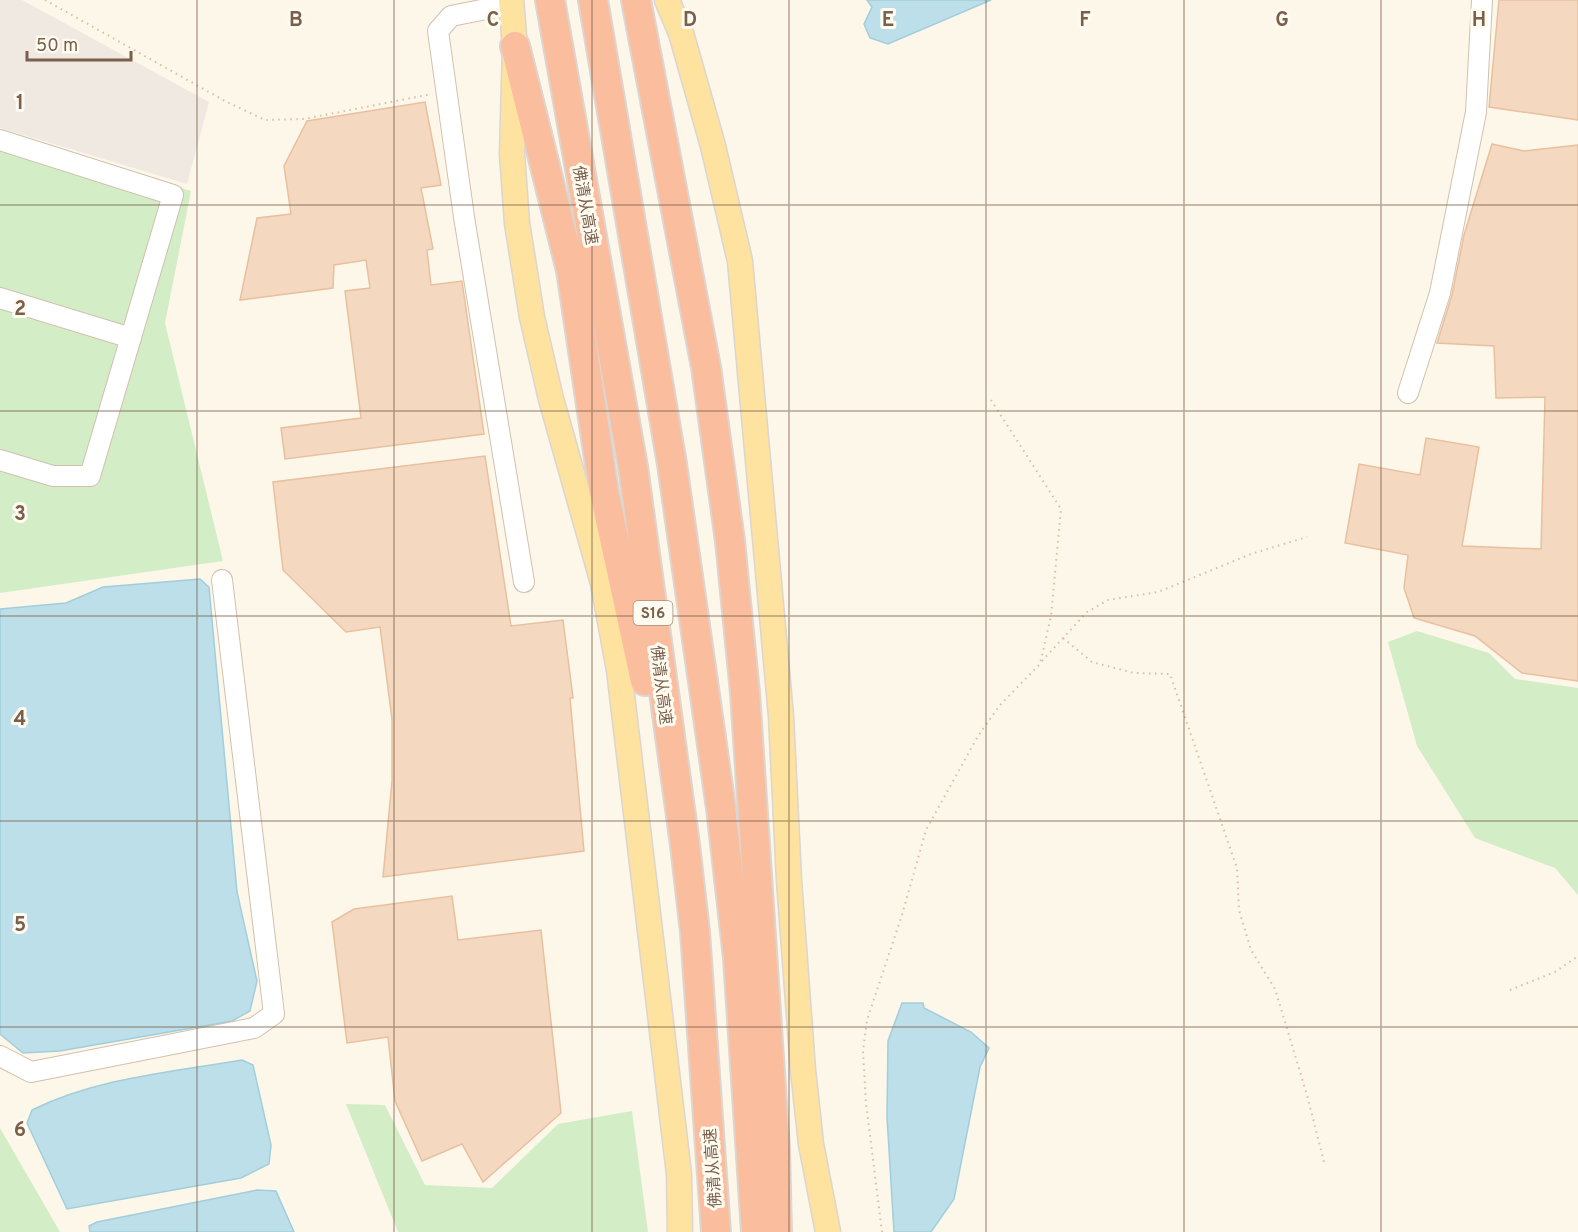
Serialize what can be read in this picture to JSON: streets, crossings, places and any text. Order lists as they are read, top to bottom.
{
  "streets": {
    "highway": ["佛清从高速", "S16"]
  },
  "scale_bar": "50 m",
  "grid": {
    "columns": [
      "B",
      "C",
      "D",
      "E",
      "F",
      "G",
      "H"
    ],
    "rows": [
      "1",
      "2",
      "3",
      "4",
      "5",
      "6"
    ]
  }
}
